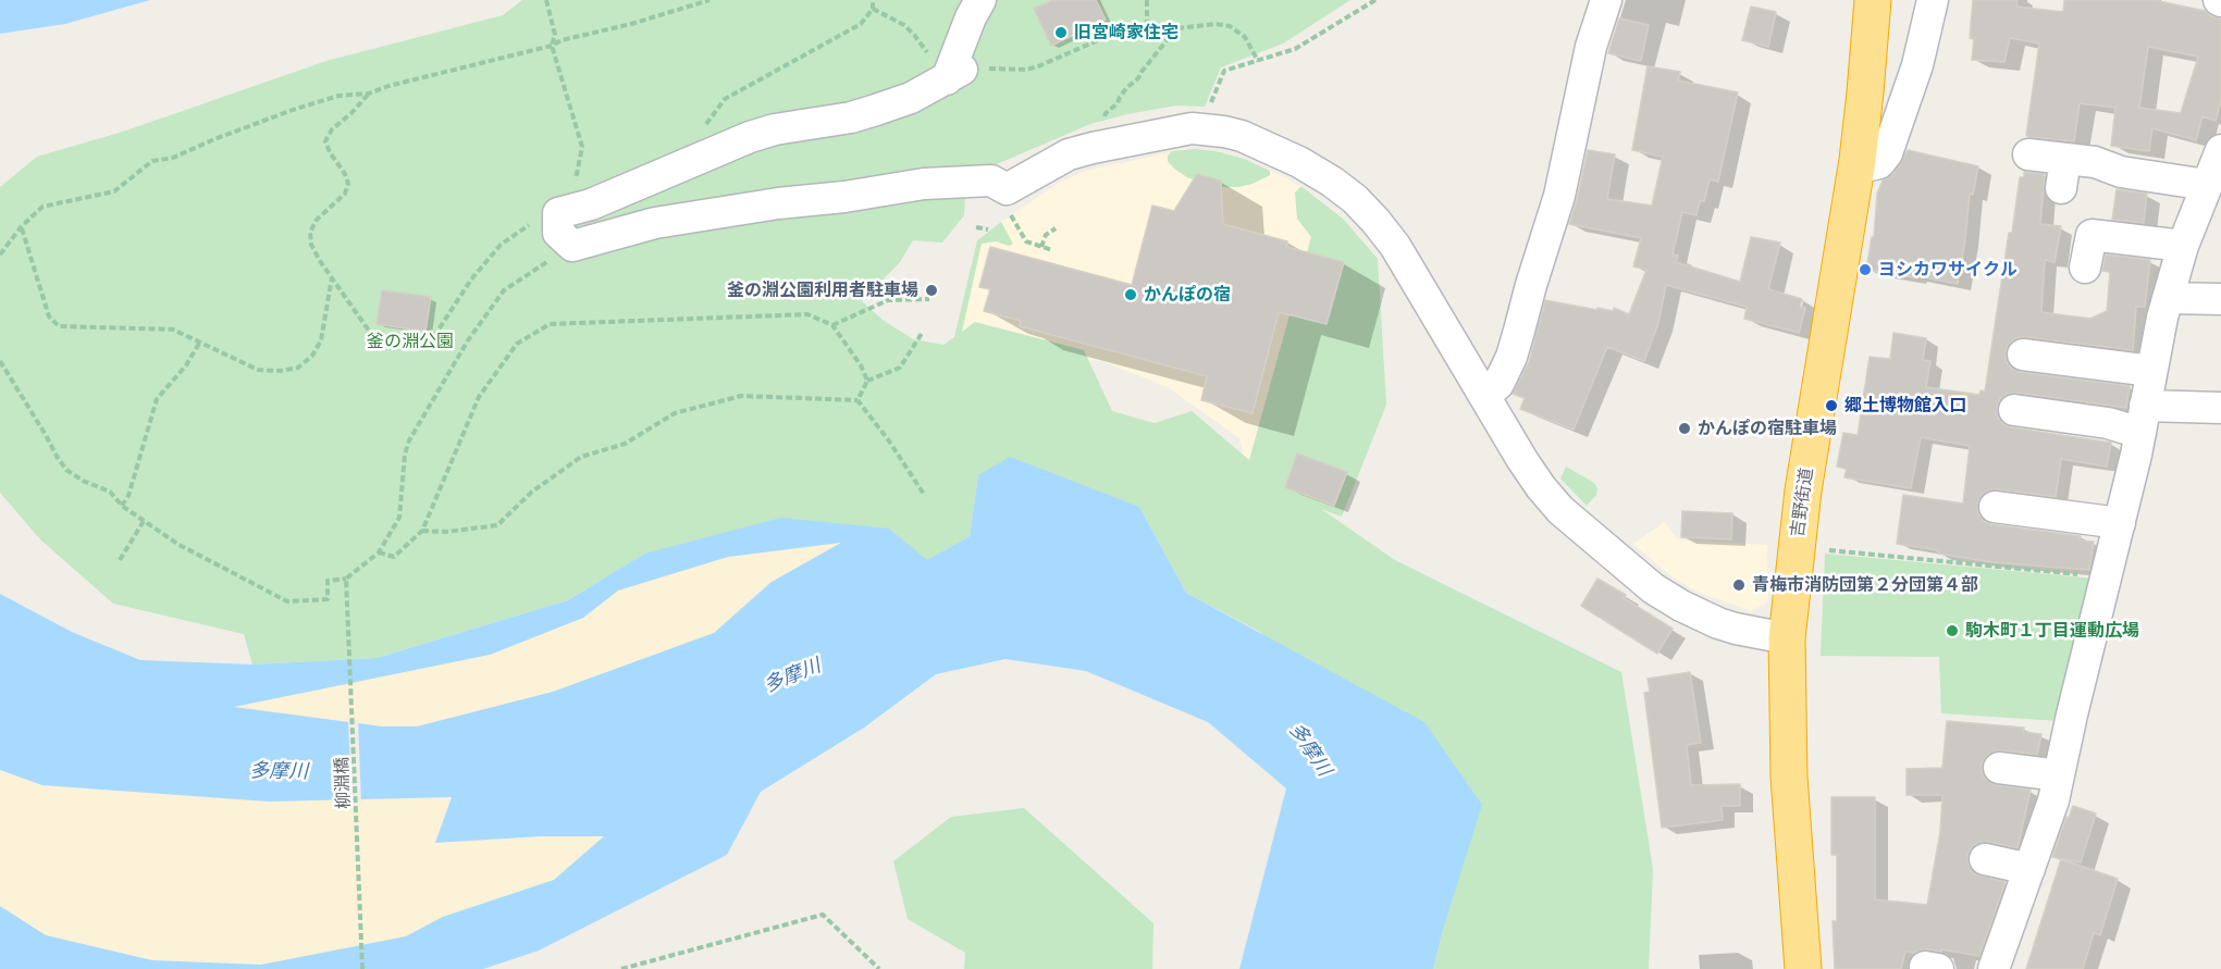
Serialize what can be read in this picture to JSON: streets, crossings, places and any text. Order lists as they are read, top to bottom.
{
  "streets": {
    "highway": ["吉野街道"],
    "path": ["柳淵橋"]
  },
  "water": ["多摩川"],
  "parks": ["釜の淵公園"],
  "places": [
    "旧宮崎家住宅",
    "ヨシカワサイクル",
    "釜の淵公園利用者駐車場",
    "かんぽの宿",
    "郷土博物館入口",
    "かんぽの宿駐車場",
    "青梅市消防団第２分団第４部",
    "駒木町１丁目運動広場"
  ]
}
